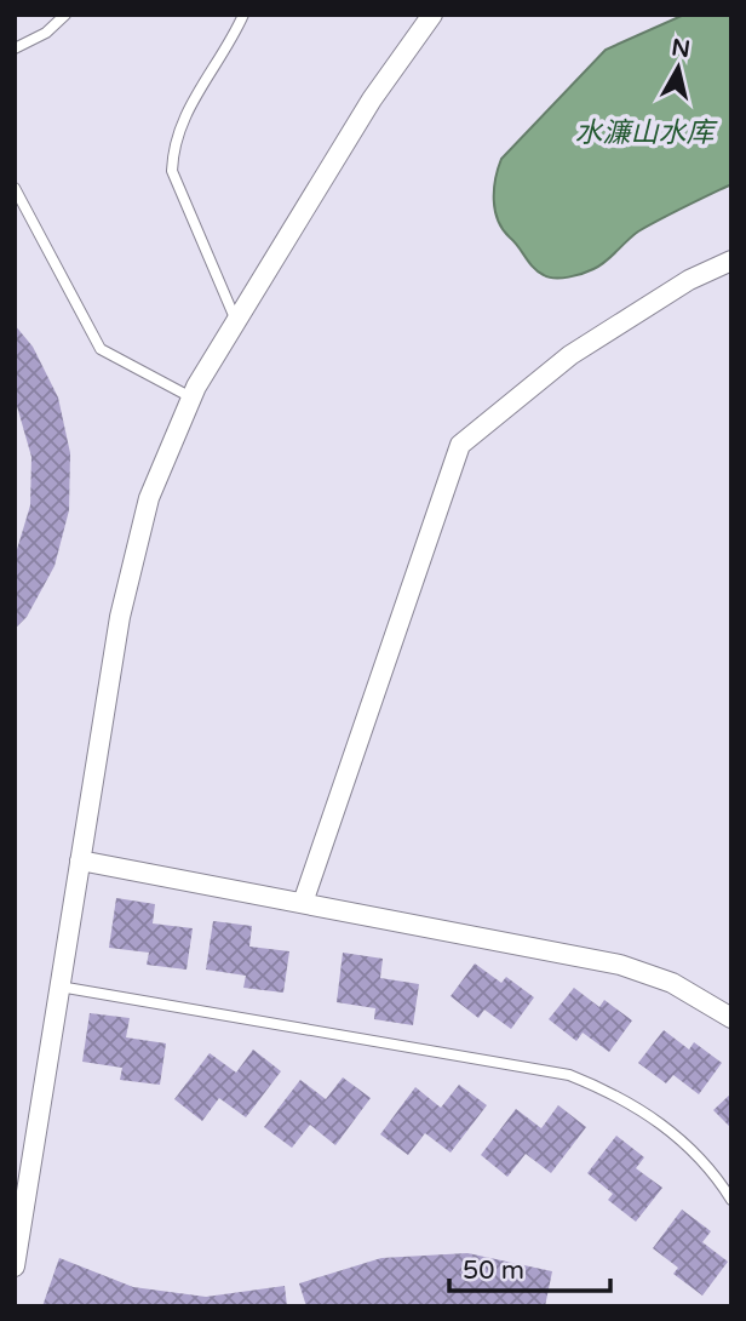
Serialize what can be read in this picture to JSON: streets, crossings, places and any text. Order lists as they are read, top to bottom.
{
  "water": ["水濂山水库"],
  "scale_bar": "50 m",
  "north": "top"
}
